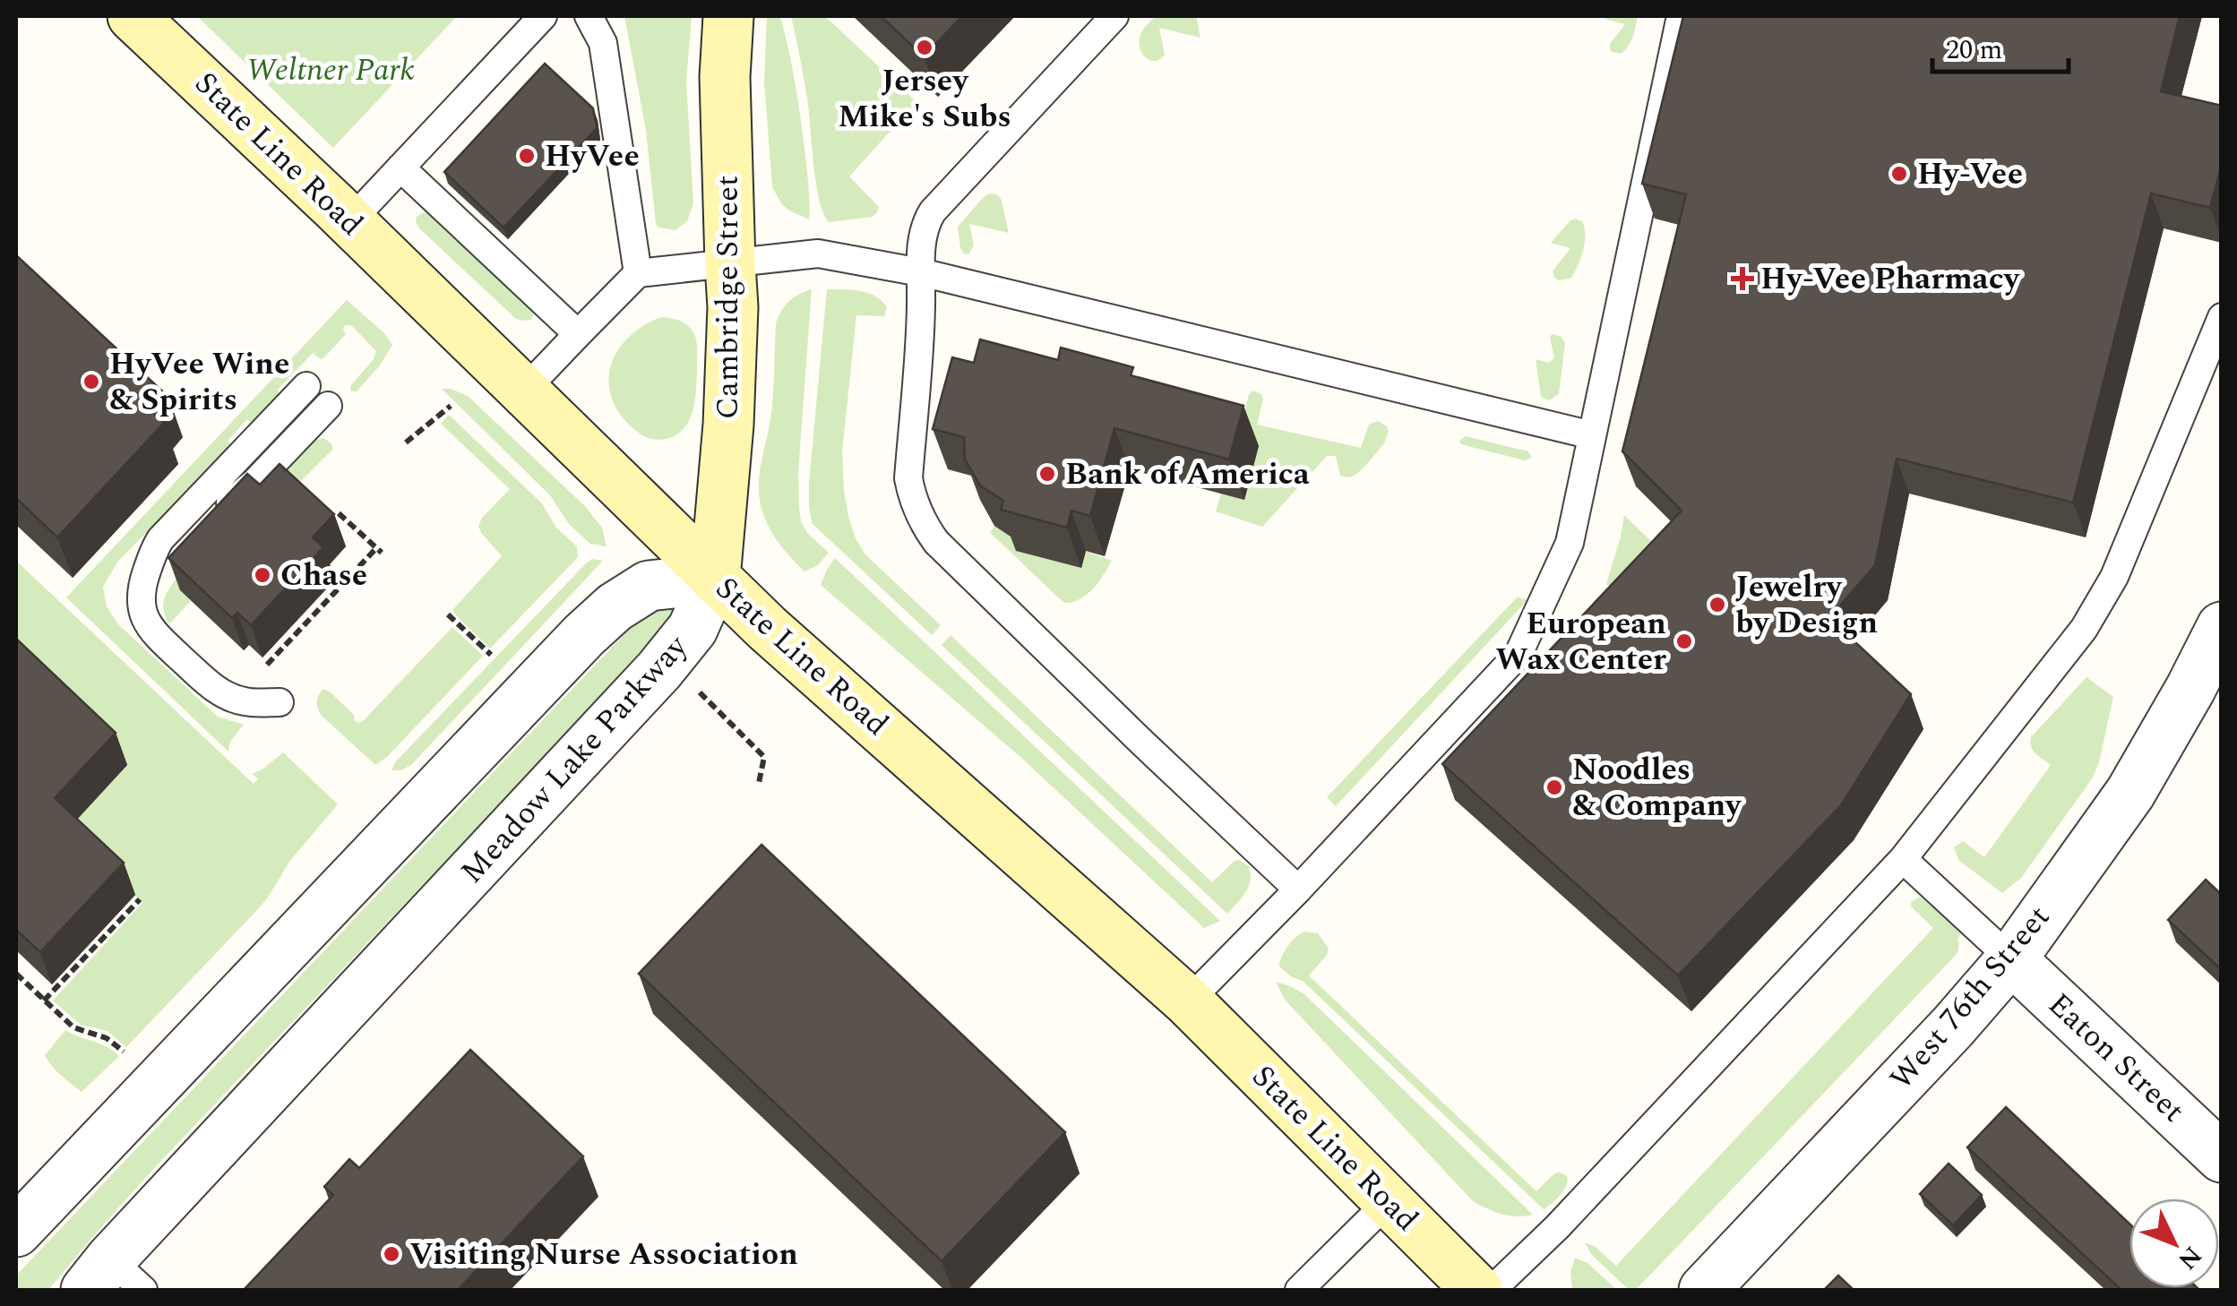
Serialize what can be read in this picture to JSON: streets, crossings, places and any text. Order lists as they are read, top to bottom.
{
  "streets": {
    "main road": ["State Line Road", "Cambridge Street"],
    "street": ["Meadow Lake Parkway", "West 76th Street", "Eaton Street"]
  },
  "crossings": [
    ["State Line Road", "Cambridge Street"],
    ["State Line Road", "Meadow Lake Parkway"],
    ["Cambridge Street", "Meadow Lake Parkway"],
    ["West 76th Street", "Eaton Street"]
  ],
  "parks": ["Weltner Park"],
  "places": {
    "other": [
      "Jersey Mike's Subs",
      "HyVee",
      "Hy-Vee",
      "HyVee Wine & Spirits",
      "Bank of America",
      "Chase",
      "Jewelry by Design",
      "European Wax Center",
      "Noodles & Company",
      "Visiting Nurse Association"
    ],
    "health": ["Hy-Vee Pharmacy"]
  },
  "scale_bar": "20 m",
  "north": "bottom right"
}
